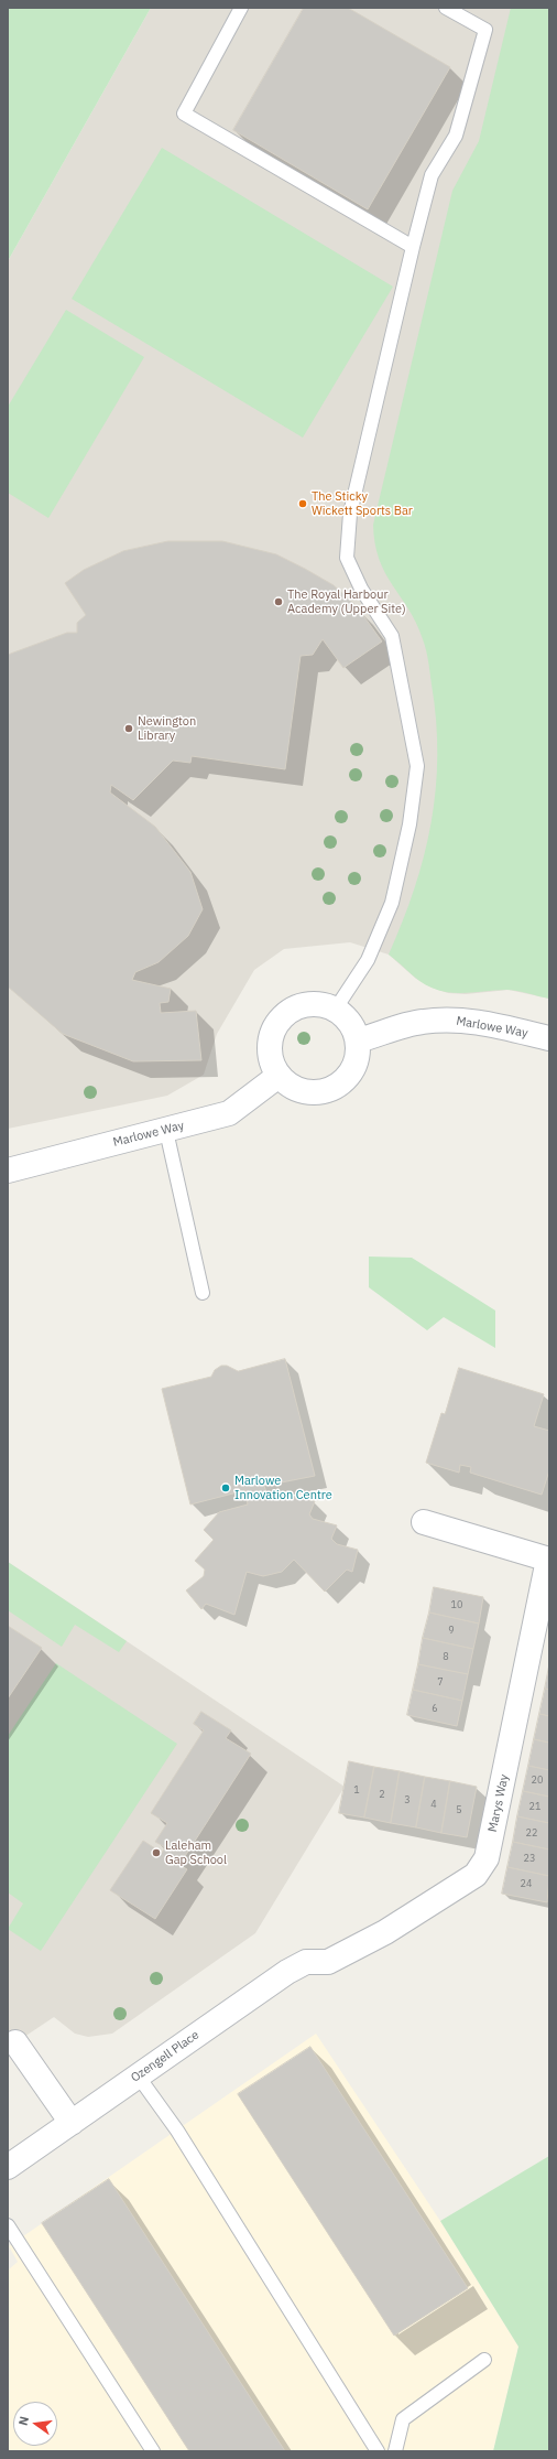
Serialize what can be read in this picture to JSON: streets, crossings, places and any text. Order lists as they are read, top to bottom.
{
  "streets": {
    "street": ["Marlowe Way", "Marys Way", "Ozengell Place"]
  },
  "crossings": [
    ["Marys Way", "Ozengell Place"]
  ],
  "places": [
    "The Sticky Wickett Sports Bar",
    "The Royal Harbour Academy (Upper Site)",
    "Newington Library",
    "Marlowe Innovation Centre",
    "Laleham Gap School"
  ],
  "house_numbers": [
    "10",
    "9",
    "8",
    "7",
    "6",
    "20",
    "1",
    "2",
    "3",
    "4",
    "21",
    "5",
    "22",
    "23",
    "24"
  ],
  "north": "left"
}
